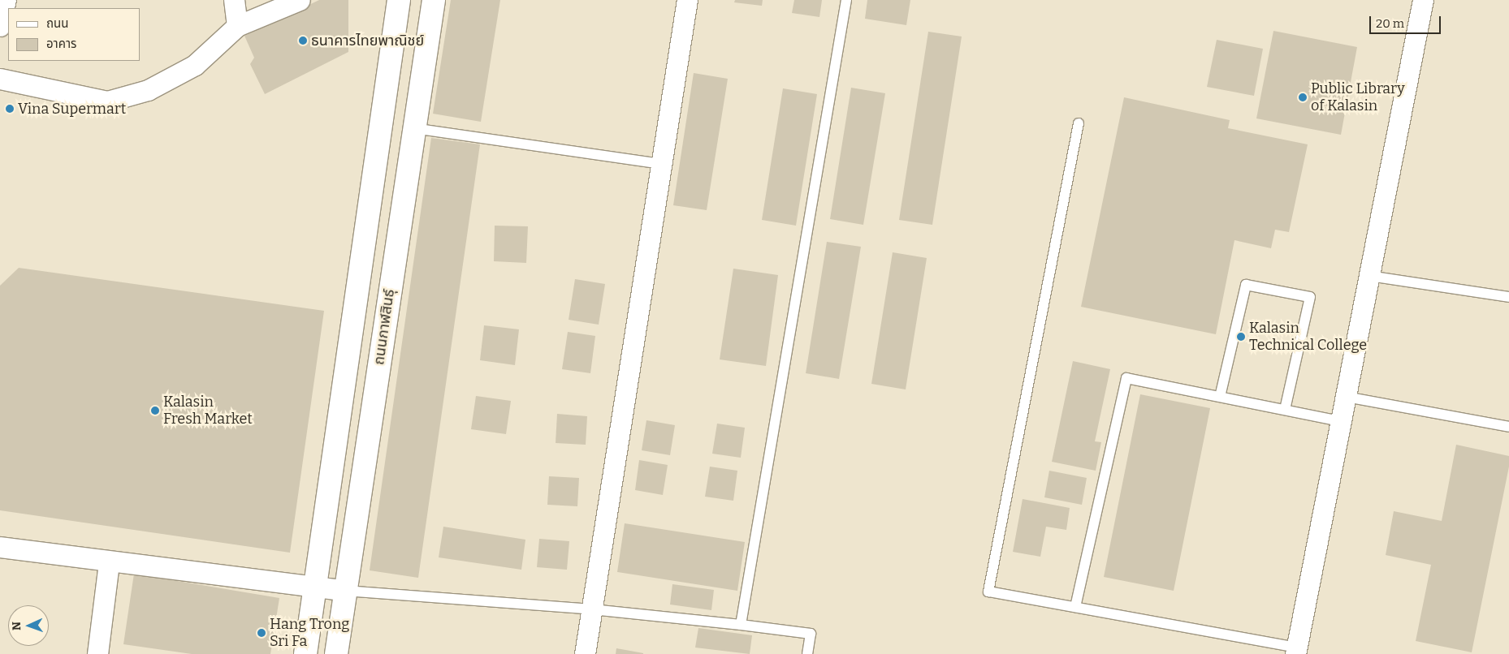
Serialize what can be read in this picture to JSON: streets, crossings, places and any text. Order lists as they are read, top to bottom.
{
  "streets": {
    "main road": ["ถนนกาฬสินธุ์"]
  },
  "places": [
    "ธนาคารไทยพาณิชย์",
    "Public Library of Kalasin",
    "Vina Supermart",
    "Kalasin Technical College",
    "Kalasin Fresh Market",
    "Hang Trong Sri Fa"
  ],
  "legend": ["ถนน", "อาคาร"],
  "scale_bar": "20 m",
  "north": "left"
}
